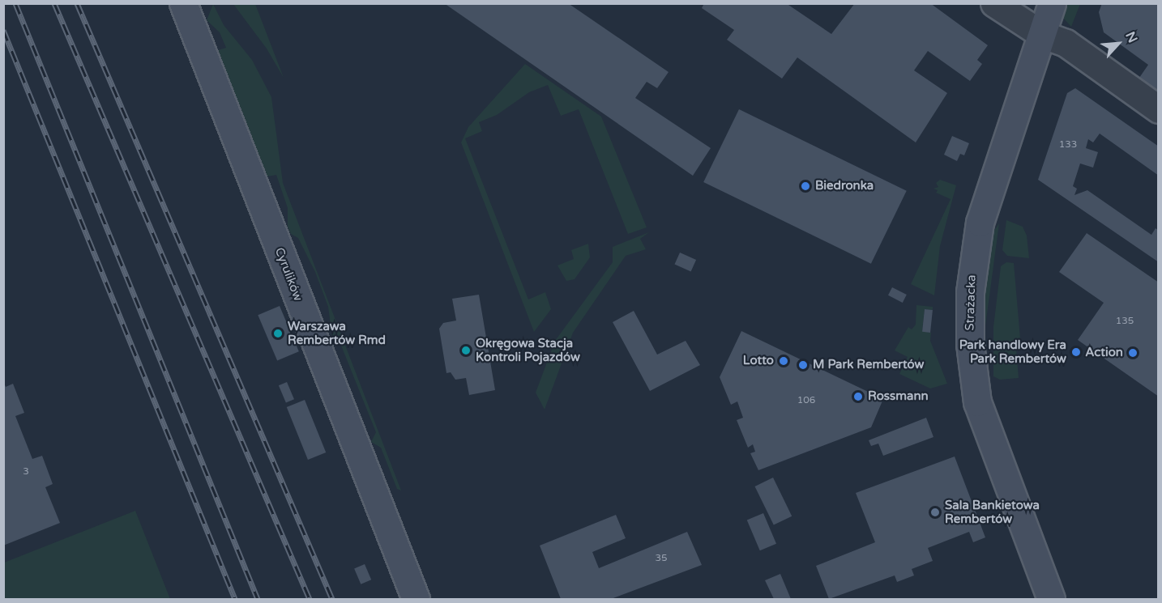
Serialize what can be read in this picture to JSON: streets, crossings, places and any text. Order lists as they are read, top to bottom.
{
  "streets": {
    "main road": ["Cyrulików", "Strażacka"]
  },
  "places": [
    "Biedronka",
    "Warszawa Rembertów Rmd",
    "Okręgowa Stacja Kontroli Pojazdów",
    "Park handlowy Era Park Rembertów",
    "Action",
    "Lotto",
    "M Park Rembertów",
    "Rossmann",
    "Sala Bankietowa Rembertów"
  ],
  "house_numbers": [
    "133",
    "135",
    "106",
    "3",
    "35"
  ],
  "north": "top right"
}
